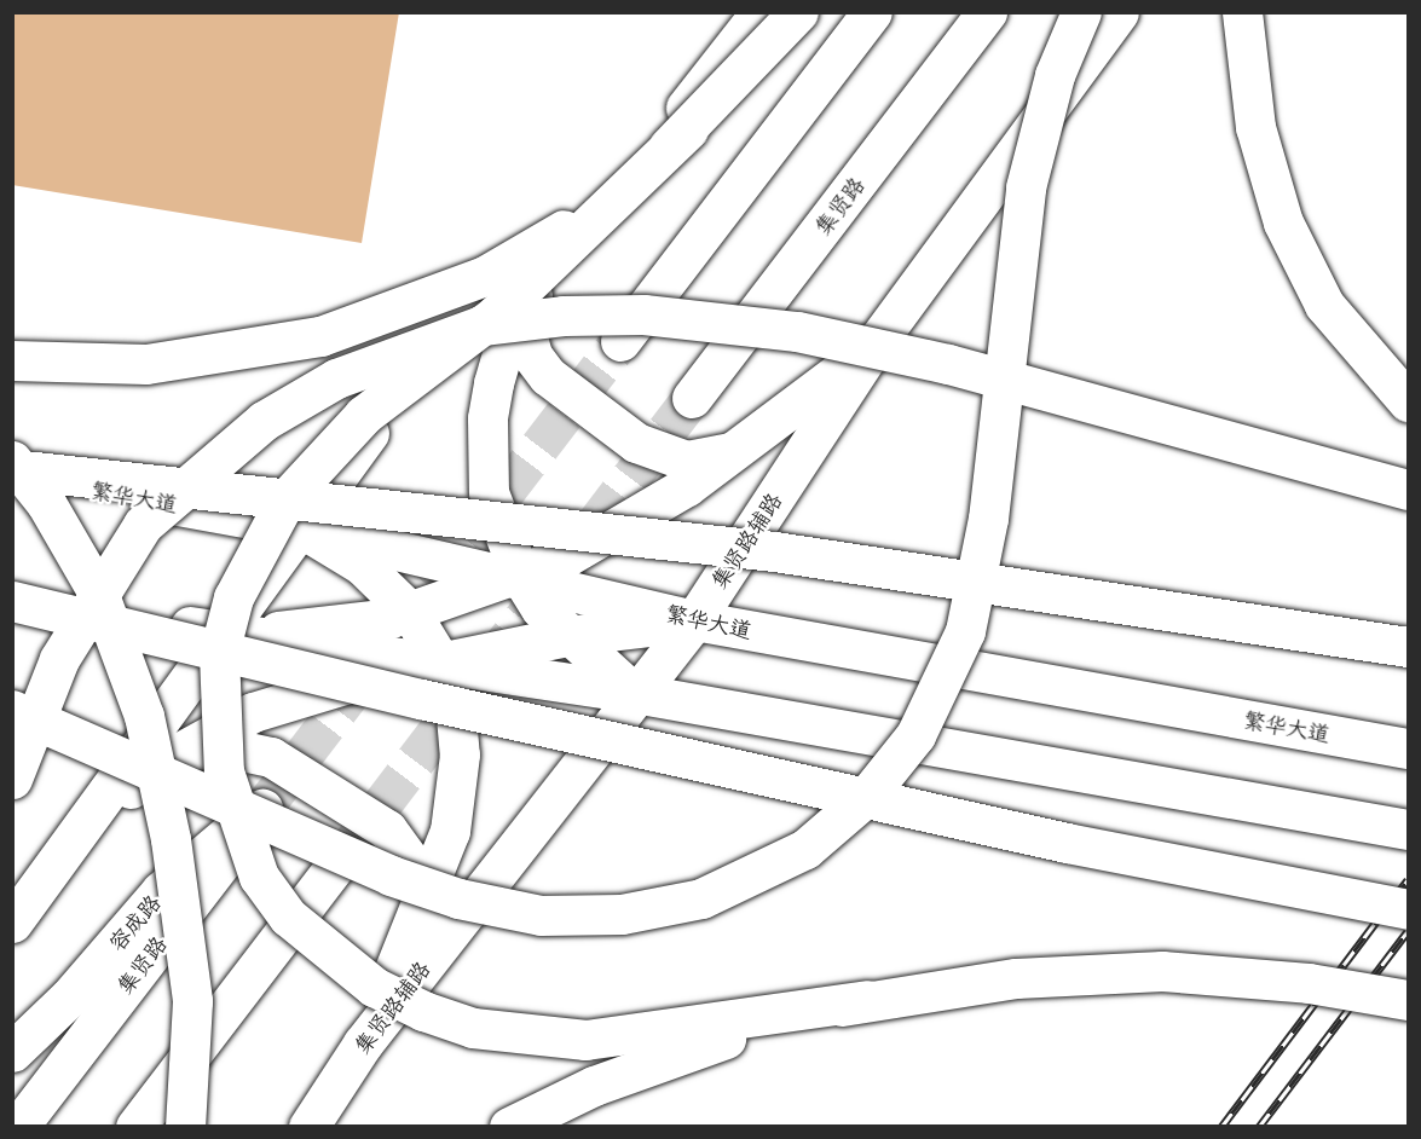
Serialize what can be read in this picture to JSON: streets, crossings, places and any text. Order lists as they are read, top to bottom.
{
  "streets": {
    "main road": [
      "集贤路",
      "繁华大道",
      "集贤路辅路",
      "容成路"
    ]
  },
  "crossings": [
    ["集贤路", "容成路"],
    ["繁华大道", "集贤路辅路"]
  ]
}
